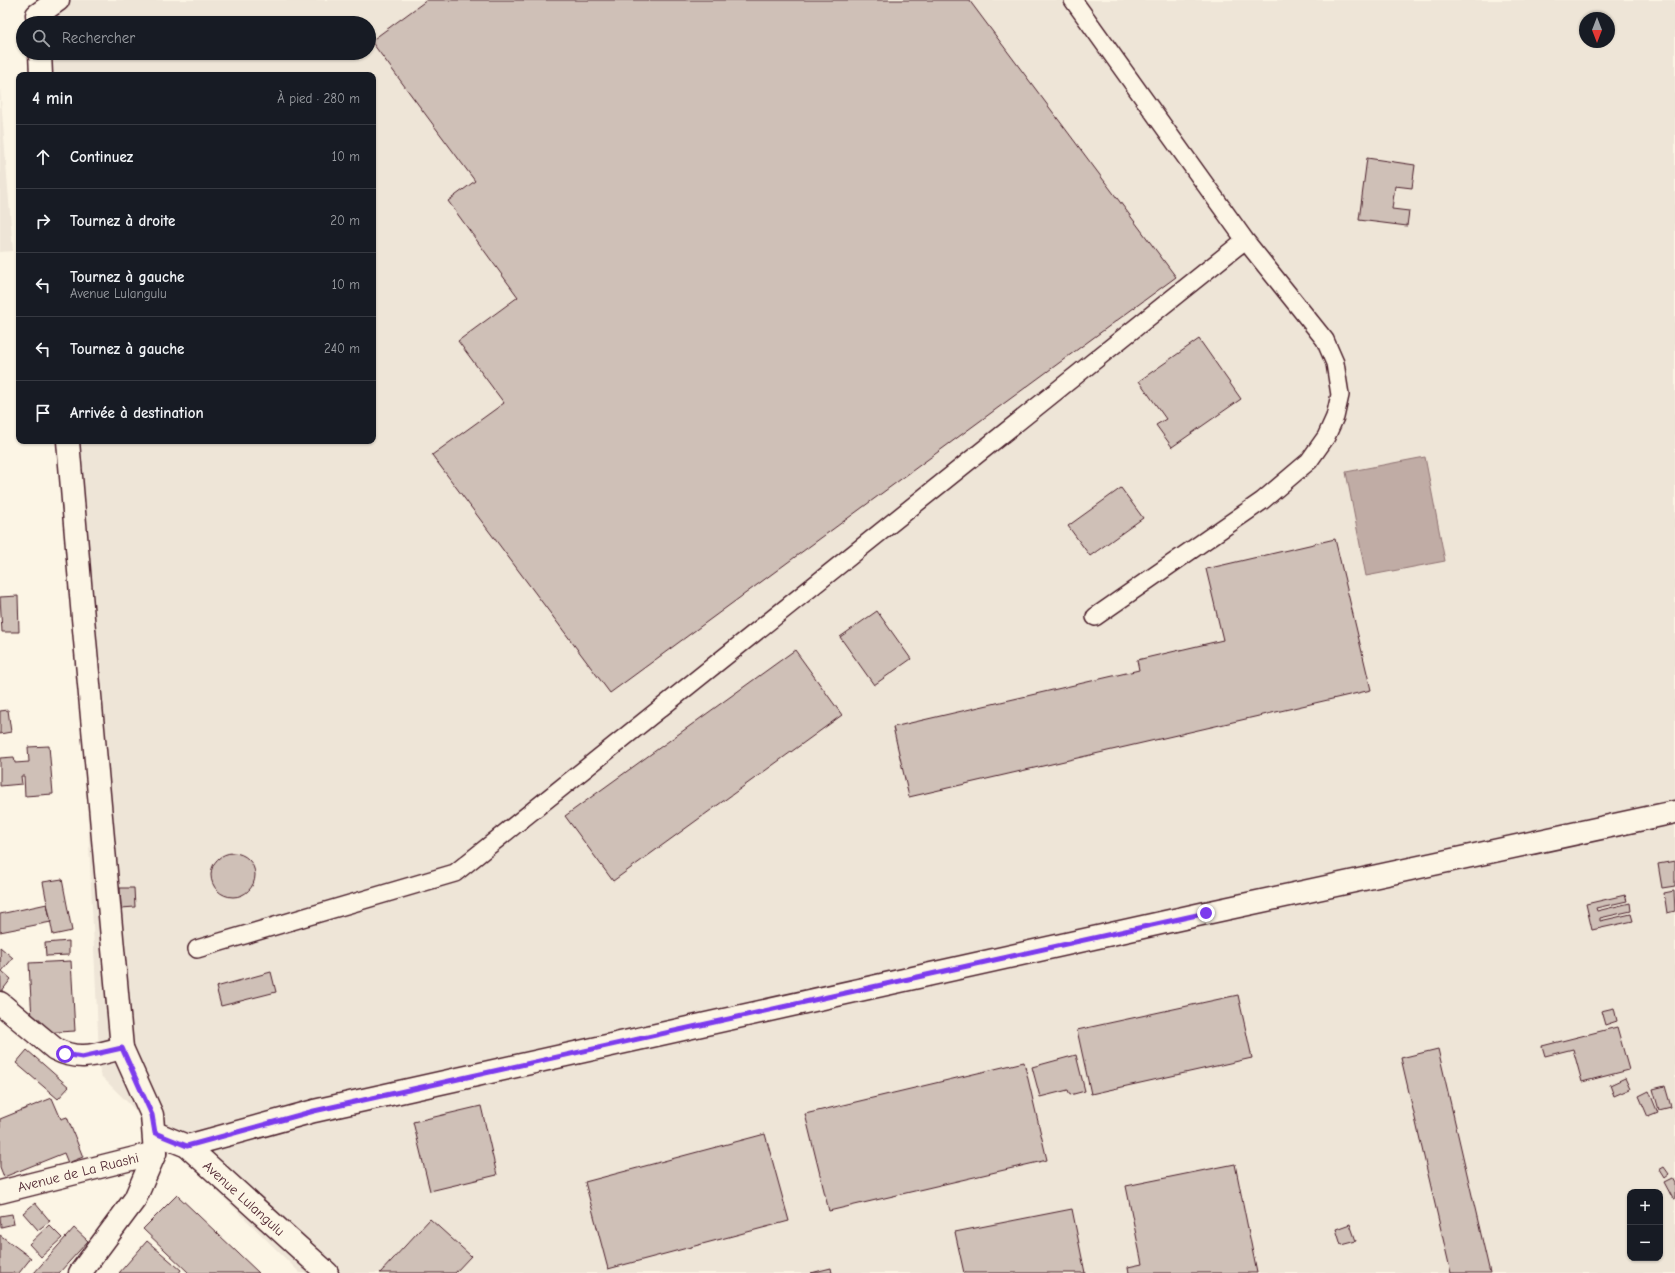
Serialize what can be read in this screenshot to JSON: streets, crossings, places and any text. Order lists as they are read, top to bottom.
{
  "streets": {
    "street": ["Avenue de La Ruashi", "Avenue Lulangulu"]
  },
  "crossings": [
    ["Avenue de La Ruashi", "Avenue Lulangulu"]
  ],
  "north": "bottom",
  "page": {
    "search": "Rechercher",
    "heading": ["4 min", "À pied · 280 m"],
    "list": [
      ["Continuez", "10 m"],
      ["Tournez à droite", "20 m"],
      ["Tournez à gauche", "Avenue Lulangulu", "10 m"],
      ["Tournez à gauche", "240 m"],
      "Arrivée à destination"
    ],
    "map_buttons": ["+", "−"]
  }
}
